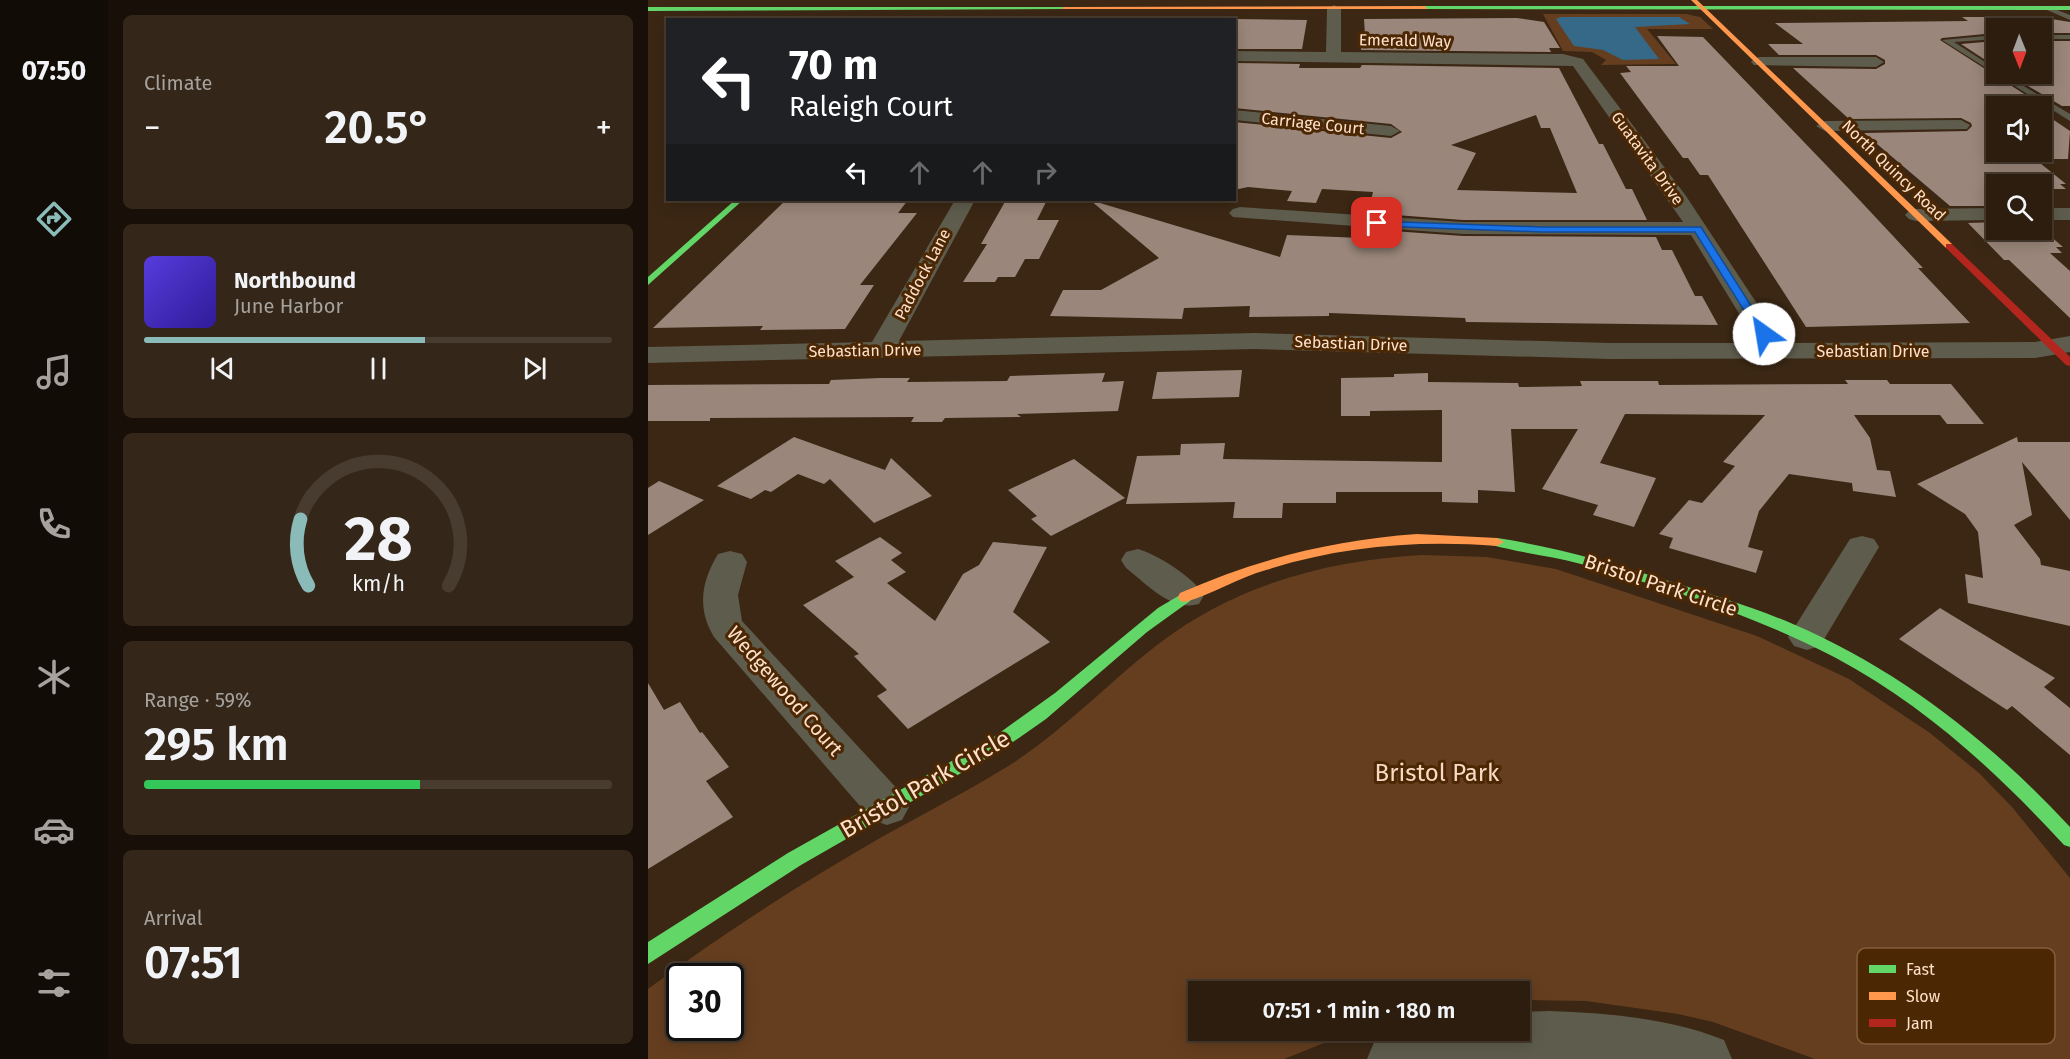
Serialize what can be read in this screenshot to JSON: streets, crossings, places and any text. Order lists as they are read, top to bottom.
{
  "streets": {
    "street": [
      "Emerald Way",
      "Carriage Court",
      "Guatavita Drive",
      "North Quincy Road",
      "Paddock Lane",
      "Sebastian Drive",
      "Bristol Park Circle",
      "Wedgewood Court"
    ]
  },
  "crossings": [
    ["Emerald Way", "Guatavita Drive"],
    ["Guatavita Drive", "Sebastian Drive"],
    ["North Quincy Road", "Sebastian Drive"],
    ["Paddock Lane", "Sebastian Drive"],
    ["Bristol Park Circle", "Wedgewood Court"]
  ],
  "parks": ["Bristol Park"],
  "legend": ["Fast", "Slow", "Jam"],
  "north": "bottom",
  "page": {
    "tabs": "07:50",
    "tile": [
      "Climate",
      ["Range · 59%", "295 km"],
      ["Arrival", "07:51"]
    ],
    "turn": ["70 m", "Raleigh Court"],
    "heat": ["−", "20.5°", "+"],
    "song": ["Northbound", "June Harbor"],
    "limit": "30",
    "trip": "07:51 · 1 min · 180 m",
    "gauge": ["28", "km/h"]
  }
}
